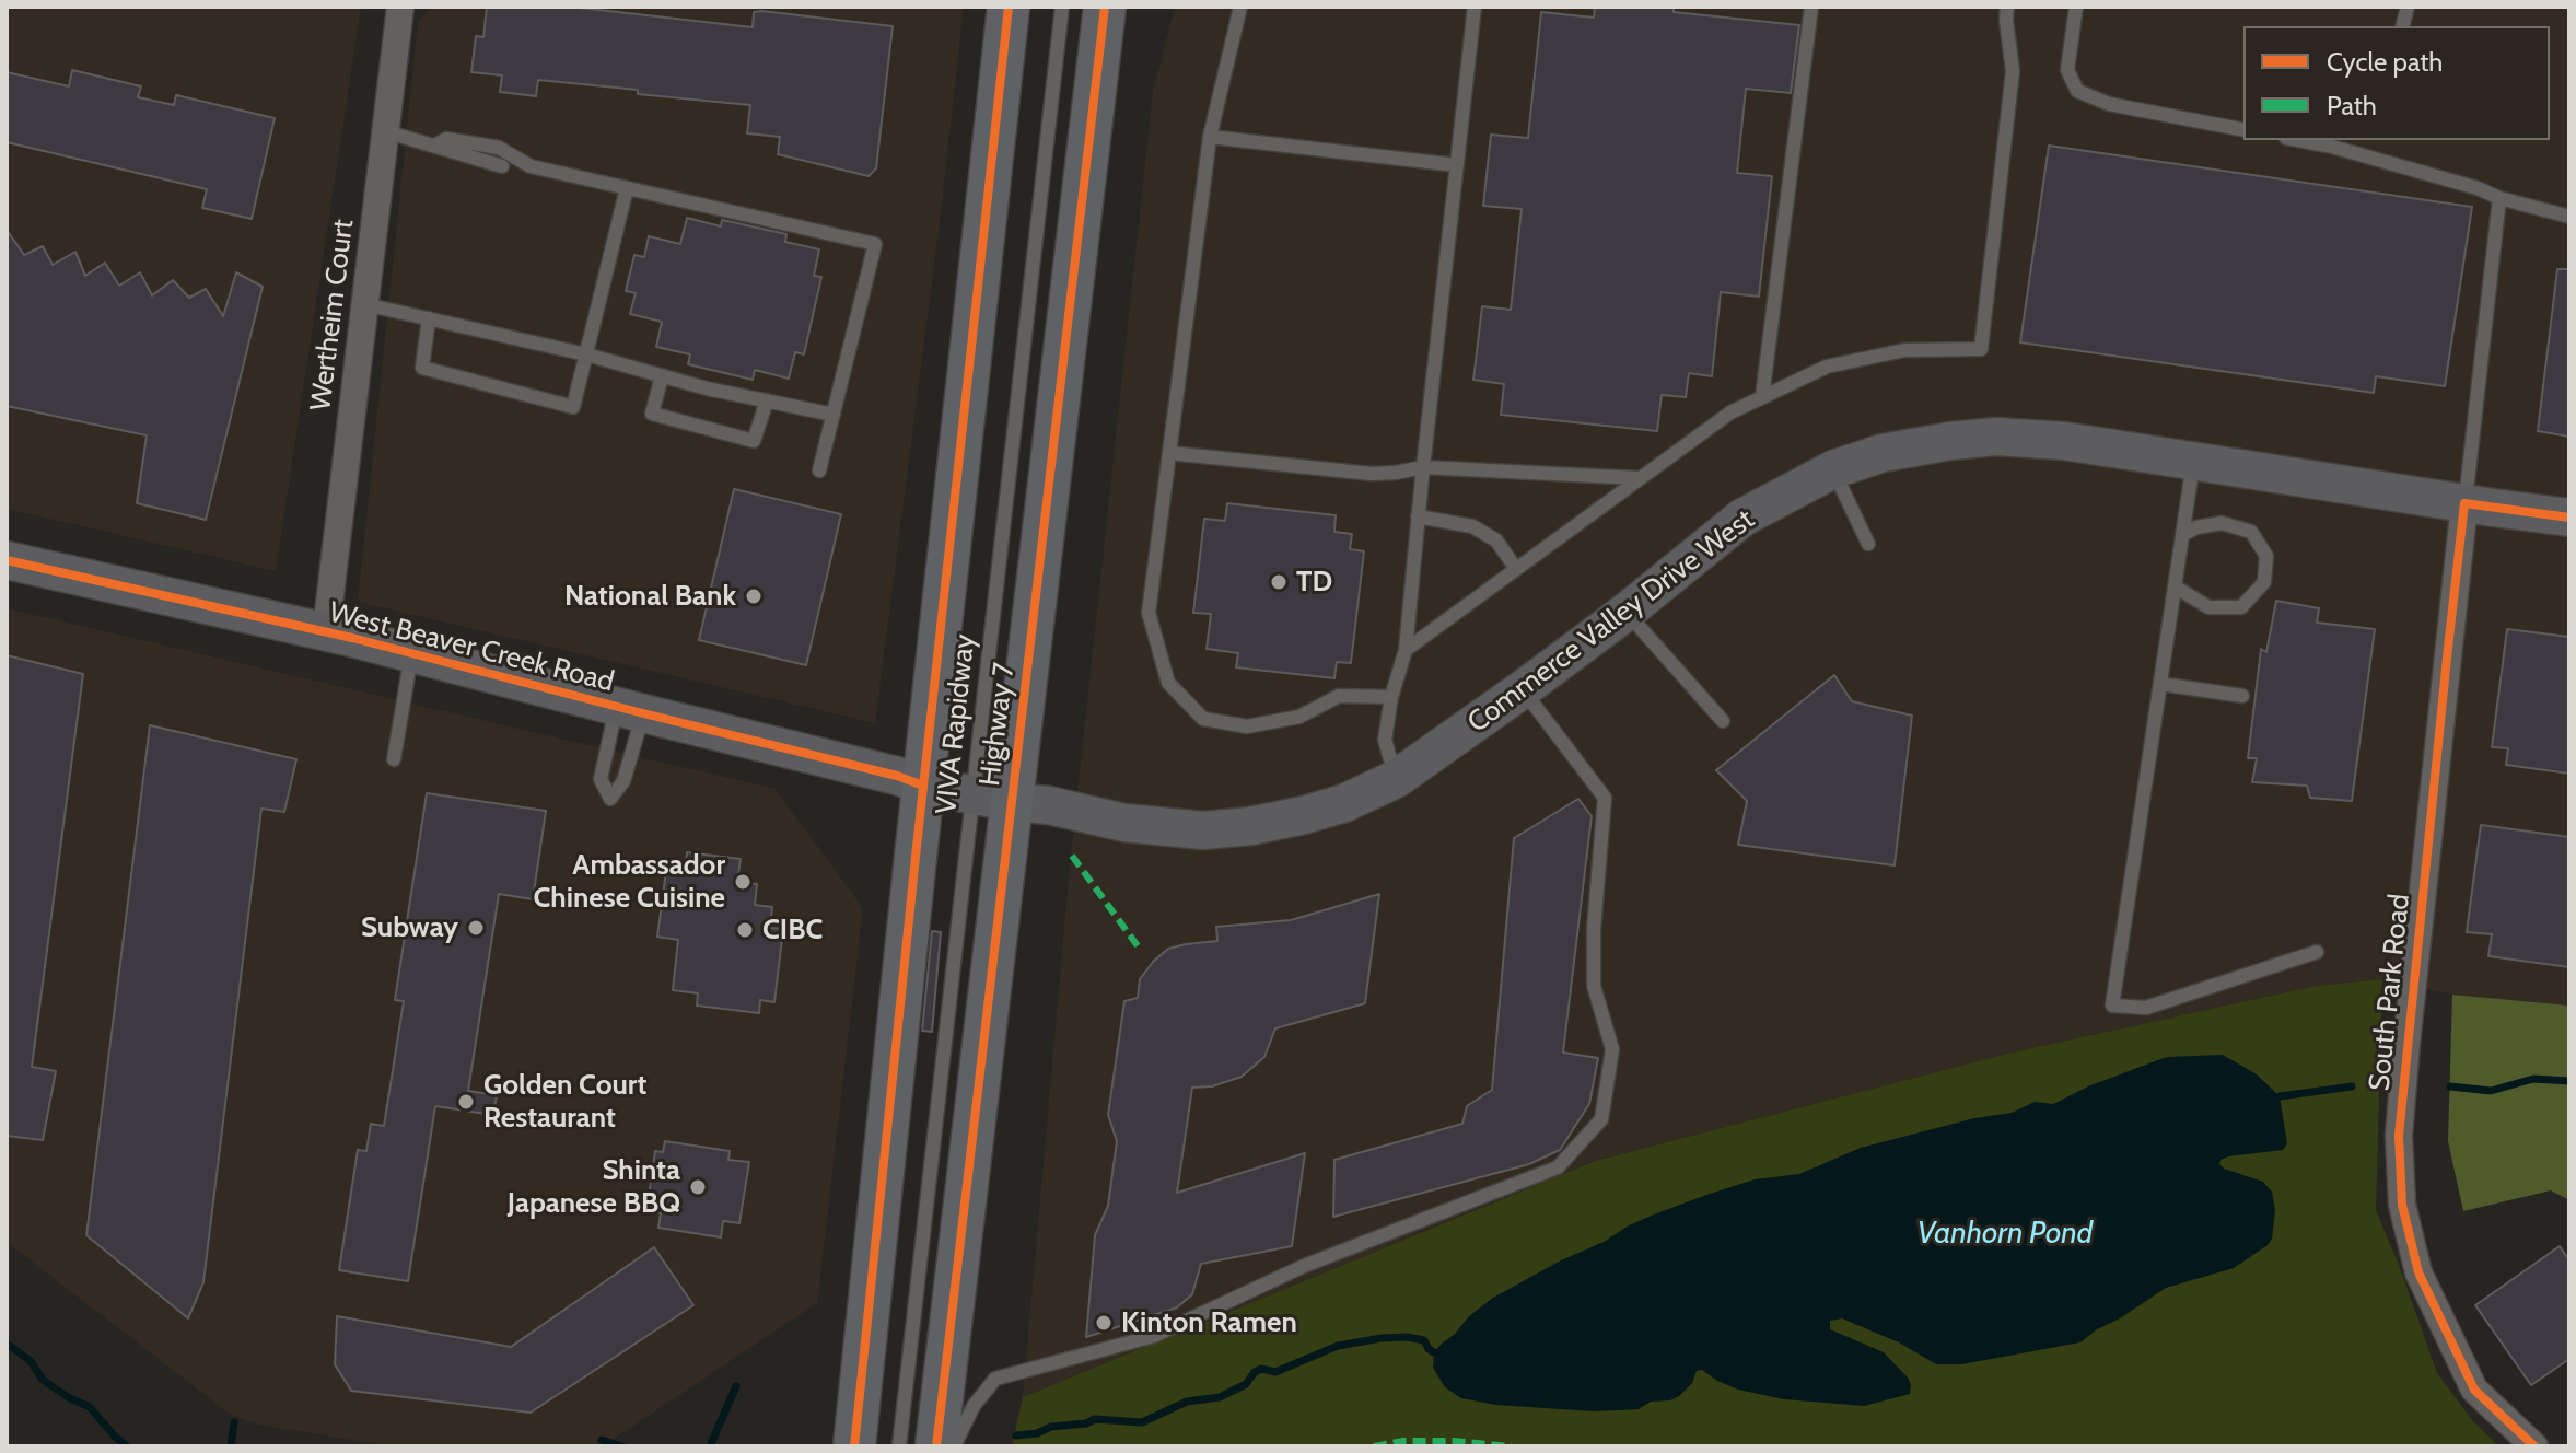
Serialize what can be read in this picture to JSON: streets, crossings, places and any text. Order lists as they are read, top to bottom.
{
  "streets": {
    "main road": ["Highway 7"],
    "street": [
      "Wertheim Court",
      "Commerce Valley Drive West",
      "West Beaver Creek Road",
      "South Park Road"
    ],
    "lane": ["VIVA Rapidway"]
  },
  "crossings": [
    ["Wertheim Court", "West Beaver Creek Road"],
    ["Commerce Valley Drive West", "West Beaver Creek Road"],
    ["Commerce Valley Drive West", "VIVA Rapidway"],
    ["Commerce Valley Drive West", "Highway 7"],
    ["Commerce Valley Drive West", "South Park Road"],
    ["West Beaver Creek Road", "VIVA Rapidway"],
    ["West Beaver Creek Road", "Highway 7"],
    ["VIVA Rapidway", "Highway 7"]
  ],
  "water": ["Vanhorn Pond"],
  "places": [
    "TD",
    "National Bank",
    "Ambassador Chinese Cuisine",
    "Subway",
    "CIBC",
    "Golden Court Restaurant",
    "Shinta Japanese BBQ",
    "Kinton Ramen"
  ],
  "legend": ["Cycle path", "Path"]
}
